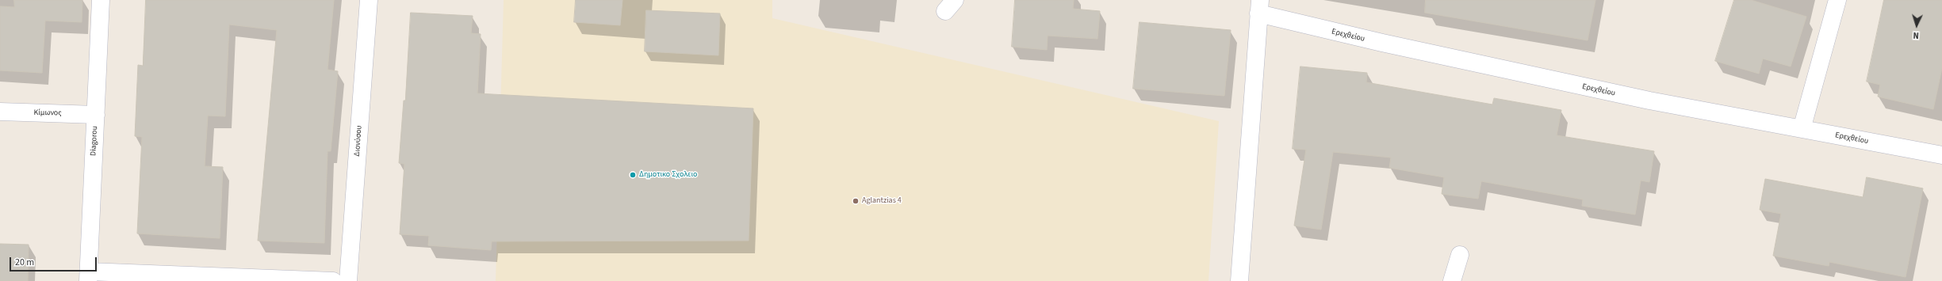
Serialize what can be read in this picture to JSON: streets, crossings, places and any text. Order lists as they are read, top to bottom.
{
  "streets": {
    "street": [
      "Ερεχθείου",
      "Κίμωνος",
      "Diagorou",
      "Διονύσου"
    ]
  },
  "crossings": [
    ["Κίμωνος", "Diagorou"]
  ],
  "places": ["Δημοτικο Σχολειο", "Aglantzias 4"],
  "scale_bar": "20 m",
  "north": "bottom"
}
